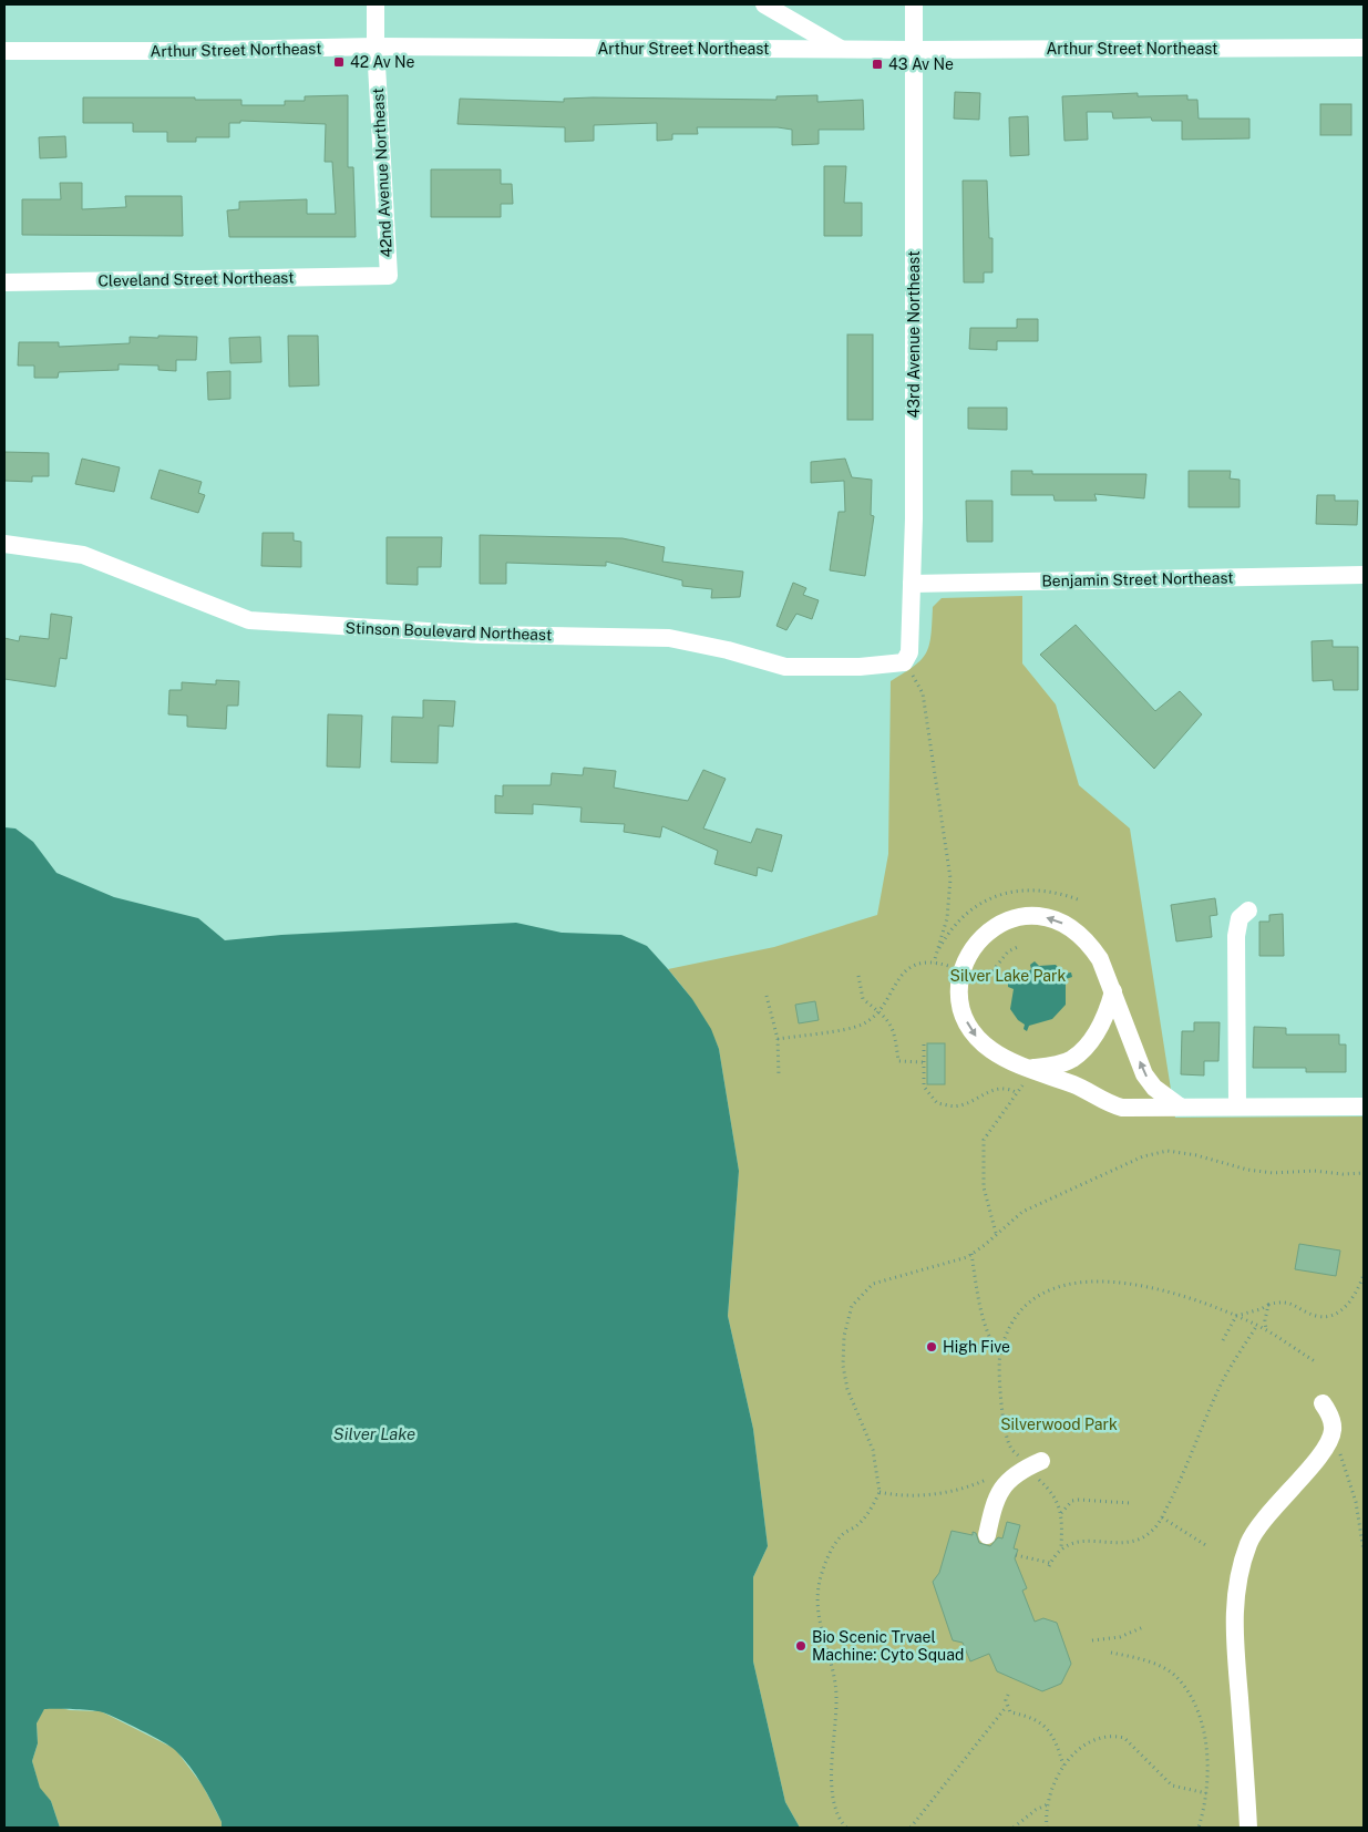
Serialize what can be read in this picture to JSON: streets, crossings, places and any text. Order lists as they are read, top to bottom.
{
  "streets": {
    "street": [
      "Arthur Street Northeast",
      "42nd Avenue Northeast",
      "Cleveland Street Northeast",
      "43rd Avenue Northeast",
      "Benjamin Street Northeast",
      "Stinson Boulevard Northeast"
    ]
  },
  "crossings": [
    ["Arthur Street Northeast", "42nd Avenue Northeast"],
    ["Arthur Street Northeast", "43rd Avenue Northeast"],
    ["42nd Avenue Northeast", "Cleveland Street Northeast"],
    ["43rd Avenue Northeast", "Benjamin Street Northeast"],
    ["43rd Avenue Northeast", "Stinson Boulevard Northeast"]
  ],
  "water": ["Silver Lake"],
  "parks": ["Silver Lake Park", "Silverwood Park"],
  "places": {
    "transit": ["42 Av Ne", "43 Av Ne"],
    "other": ["High Five", "Bio Scenic Trvael Machine: Cyto Squad"]
  }
}
